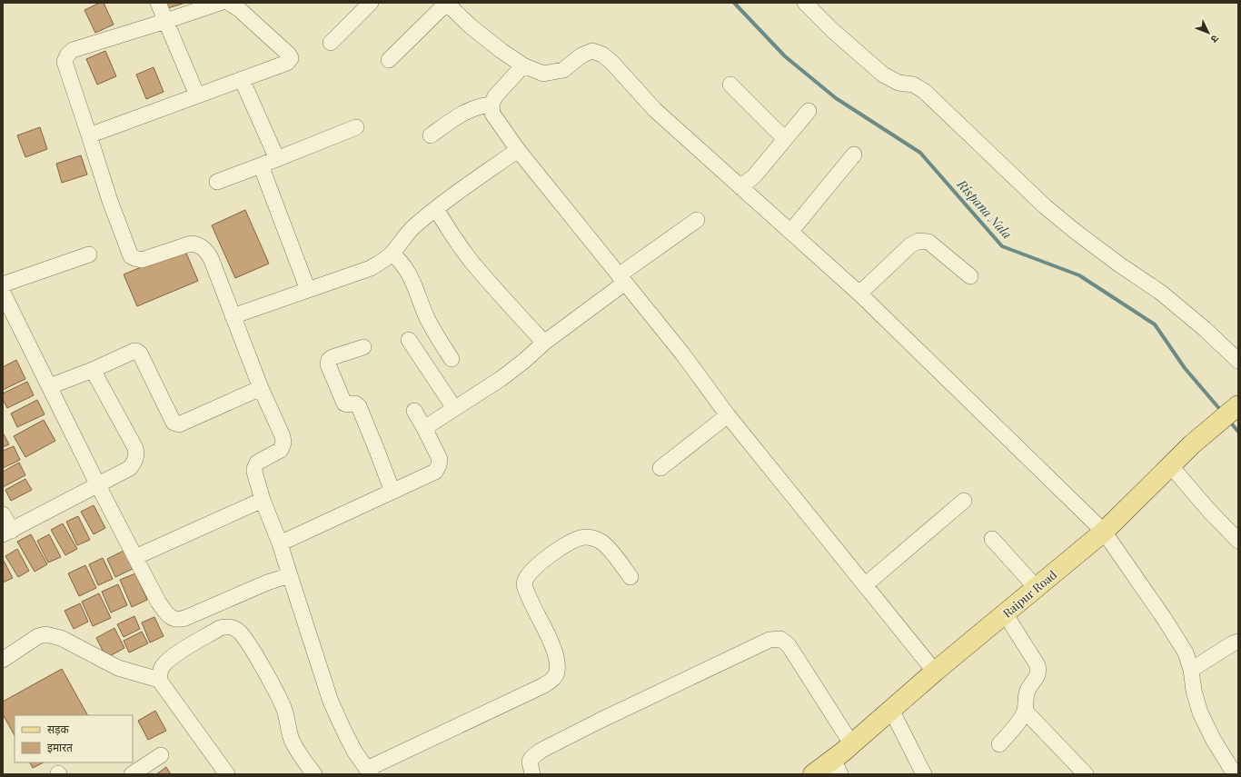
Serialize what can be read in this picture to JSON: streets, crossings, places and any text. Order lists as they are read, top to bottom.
{
  "streets": {
    "main road": ["Raipur Road"]
  },
  "water": ["Rispana Nala"],
  "legend": ["सड़क", "इमारत"],
  "north": "bottom right"
}
